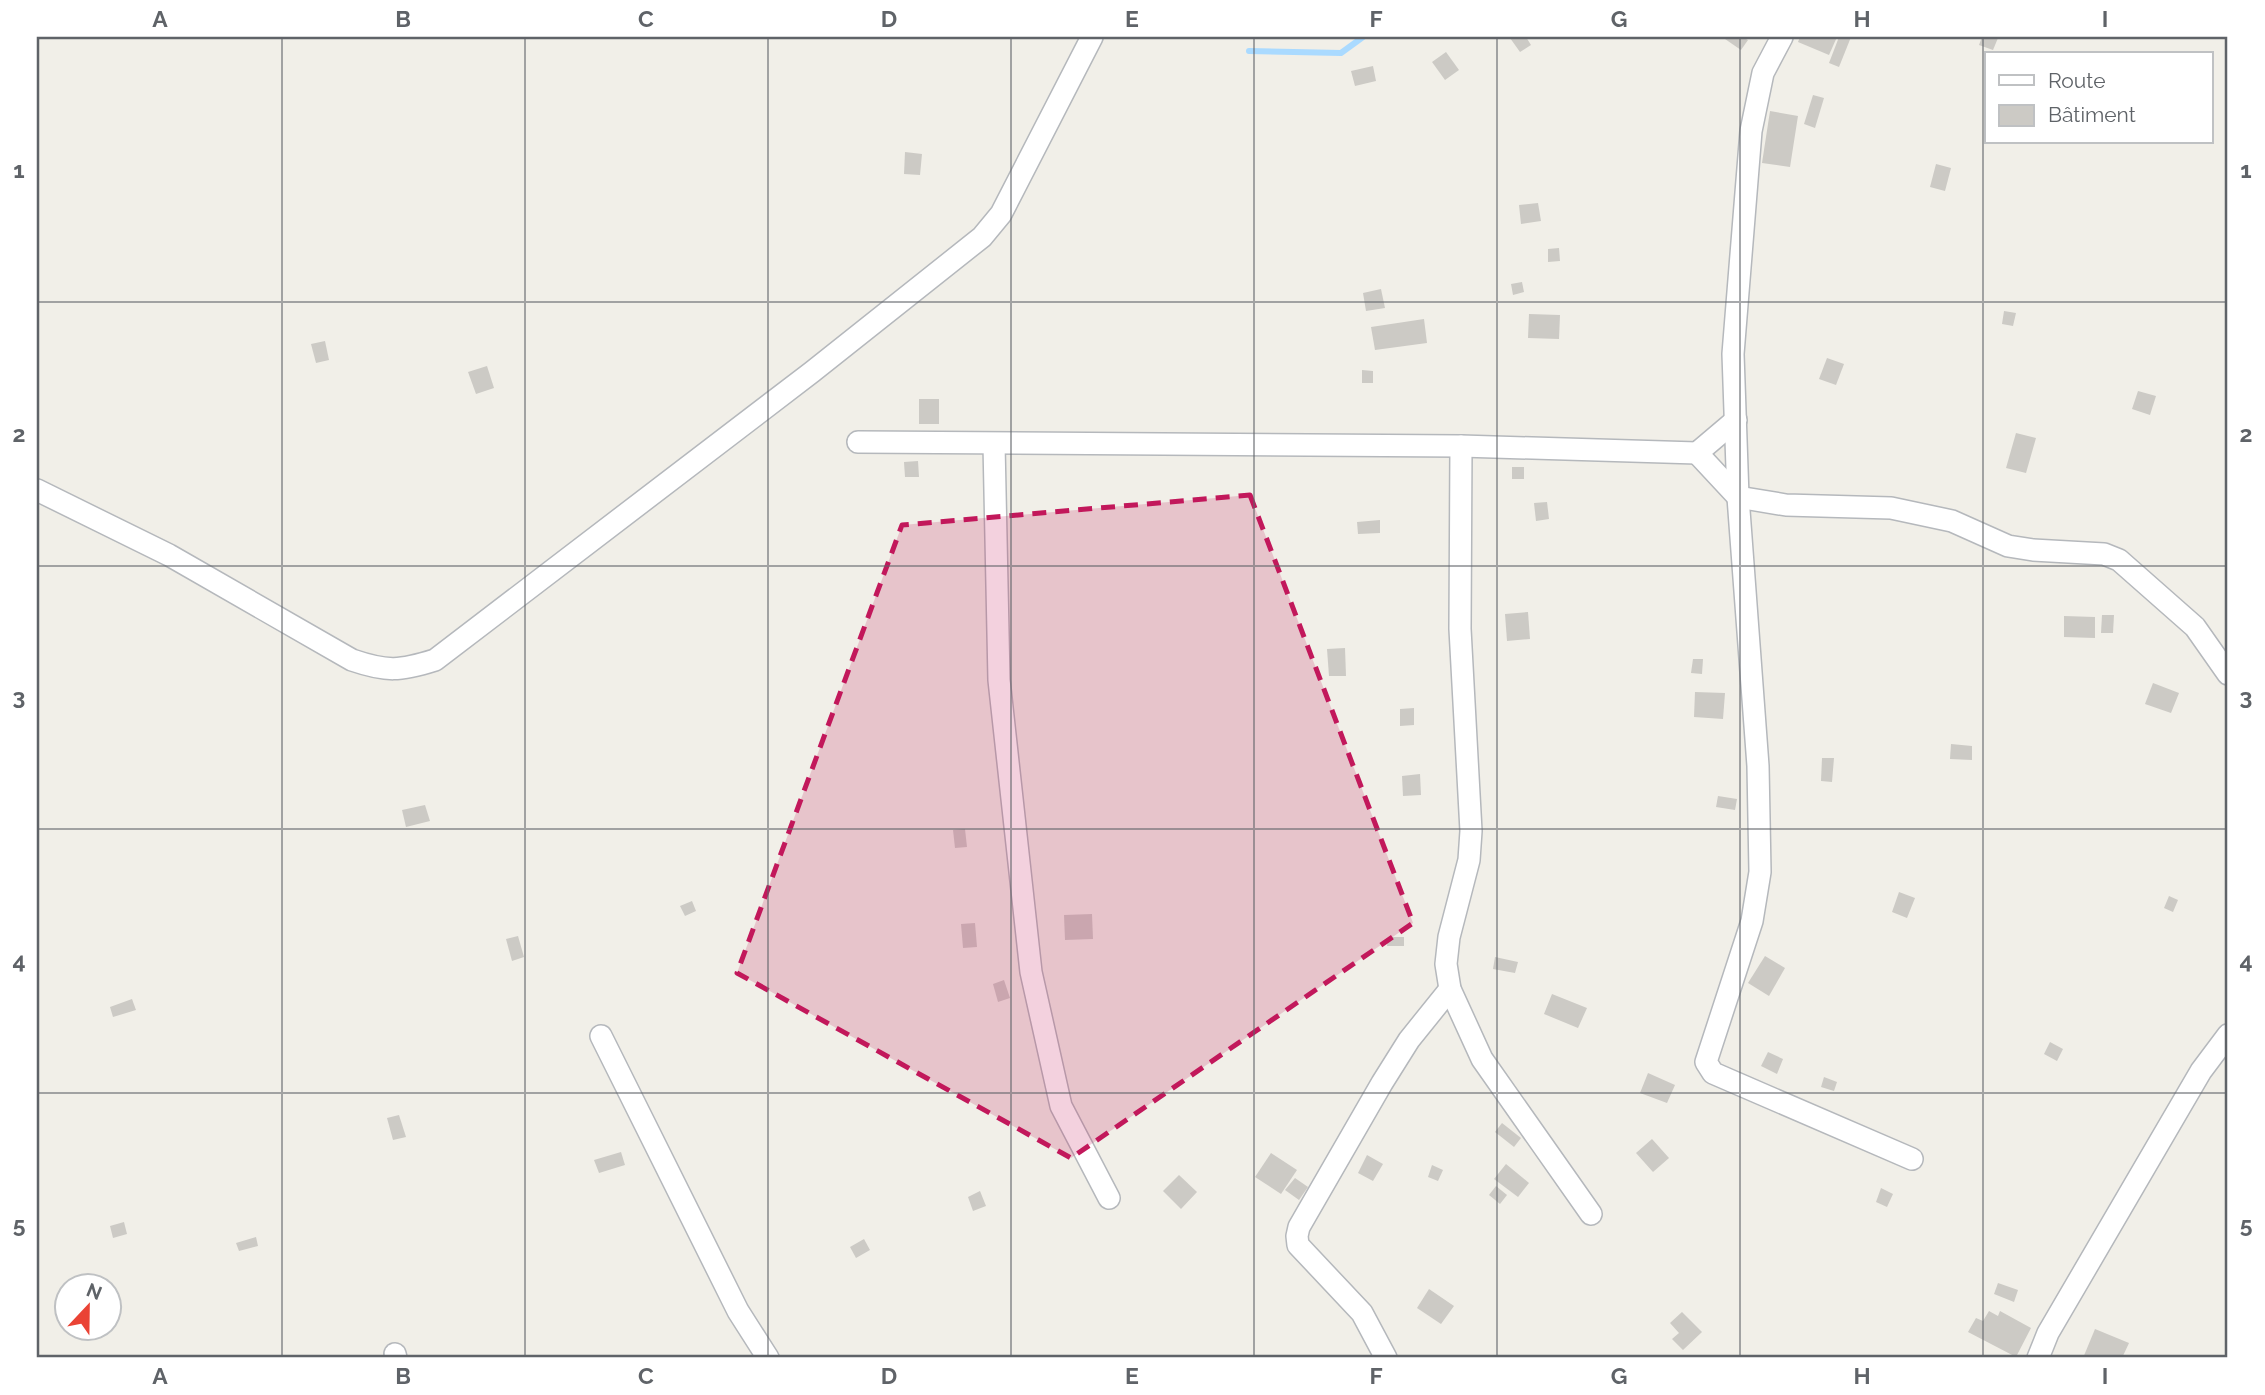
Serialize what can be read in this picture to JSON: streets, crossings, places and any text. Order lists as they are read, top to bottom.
{
  "legend": ["Route", "Bâtiment"],
  "north": "top",
  "grid": {
    "columns": [
      "A",
      "B",
      "C",
      "D",
      "E",
      "F",
      "G",
      "H",
      "I"
    ],
    "rows": [
      "1",
      "2",
      "3",
      "4",
      "5"
    ]
  }
}
